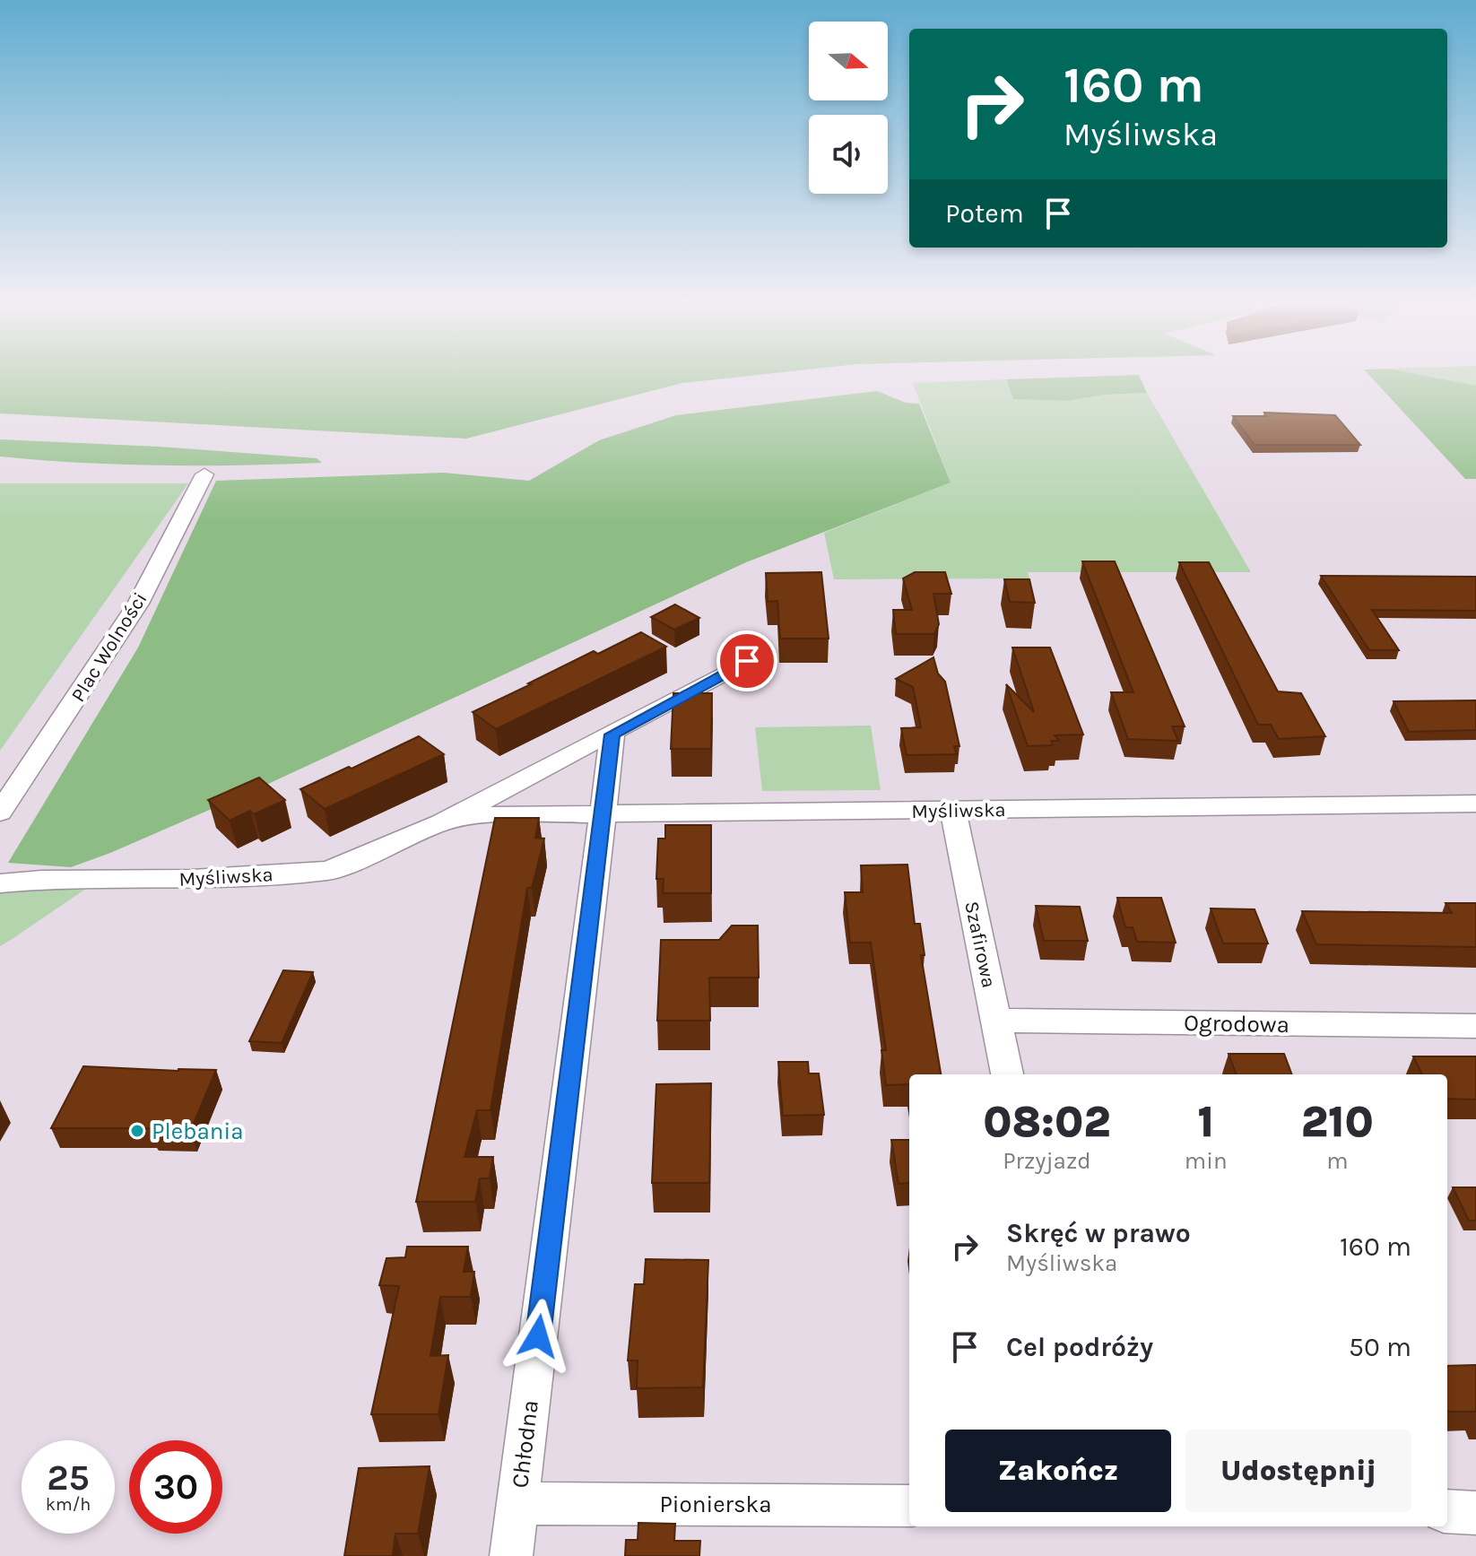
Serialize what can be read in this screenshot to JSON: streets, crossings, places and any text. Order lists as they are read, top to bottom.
{
  "streets": {
    "street": [
      "Plac Wolności",
      "Myśliwska",
      "Szafirowa",
      "Ogrodowa",
      "Chłodna",
      "Pionierska"
    ]
  },
  "crossings": [
    ["Myśliwska", "Szafirowa"],
    ["Myśliwska", "Chłodna"],
    ["Szafirowa", "Ogrodowa"],
    ["Chłodna", "Pionierska"]
  ],
  "places": ["Plebania"],
  "north": "right",
  "page": {
    "turn": ["160 m", "Myśliwska"],
    "then": "Potem",
    "eta": [
      "08:02",
      "Przyjazd",
      "1",
      "min",
      "210",
      "m"
    ],
    "list": [
      {
        "name": "Skręć w prawo",
        "note": "Myśliwska",
        "value": "160 m"
      },
      {
        "name": "Cel podróży",
        "value": "50 m"
      }
    ],
    "buttons": ["Zakończ", "Udostępnij"],
    "speed": "25 km/h",
    "limit": "30"
  }
}
